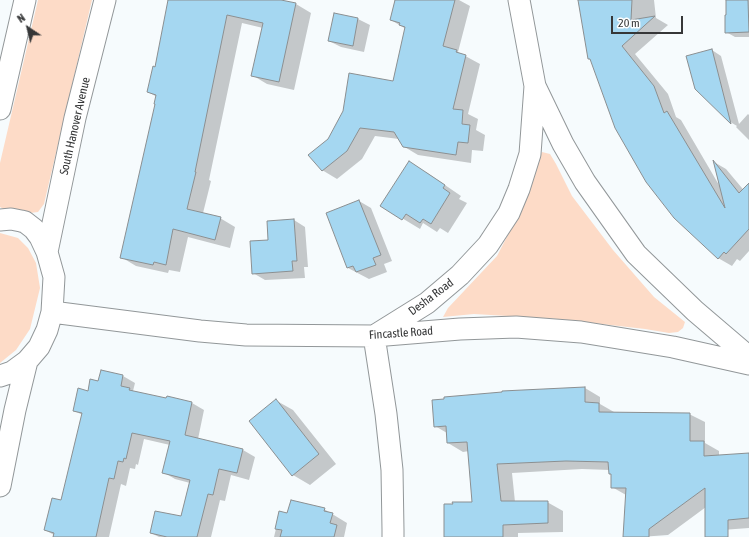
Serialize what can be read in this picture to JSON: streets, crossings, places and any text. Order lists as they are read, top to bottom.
{
  "streets": {
    "street": ["South Hanover Avenue", "Desha Road", "Fincastle Road"]
  },
  "crossings": [
    ["South Hanover Avenue", "Fincastle Road"],
    ["Desha Road", "Fincastle Road"]
  ],
  "scale_bar": "20 m",
  "north": "top left"
}
